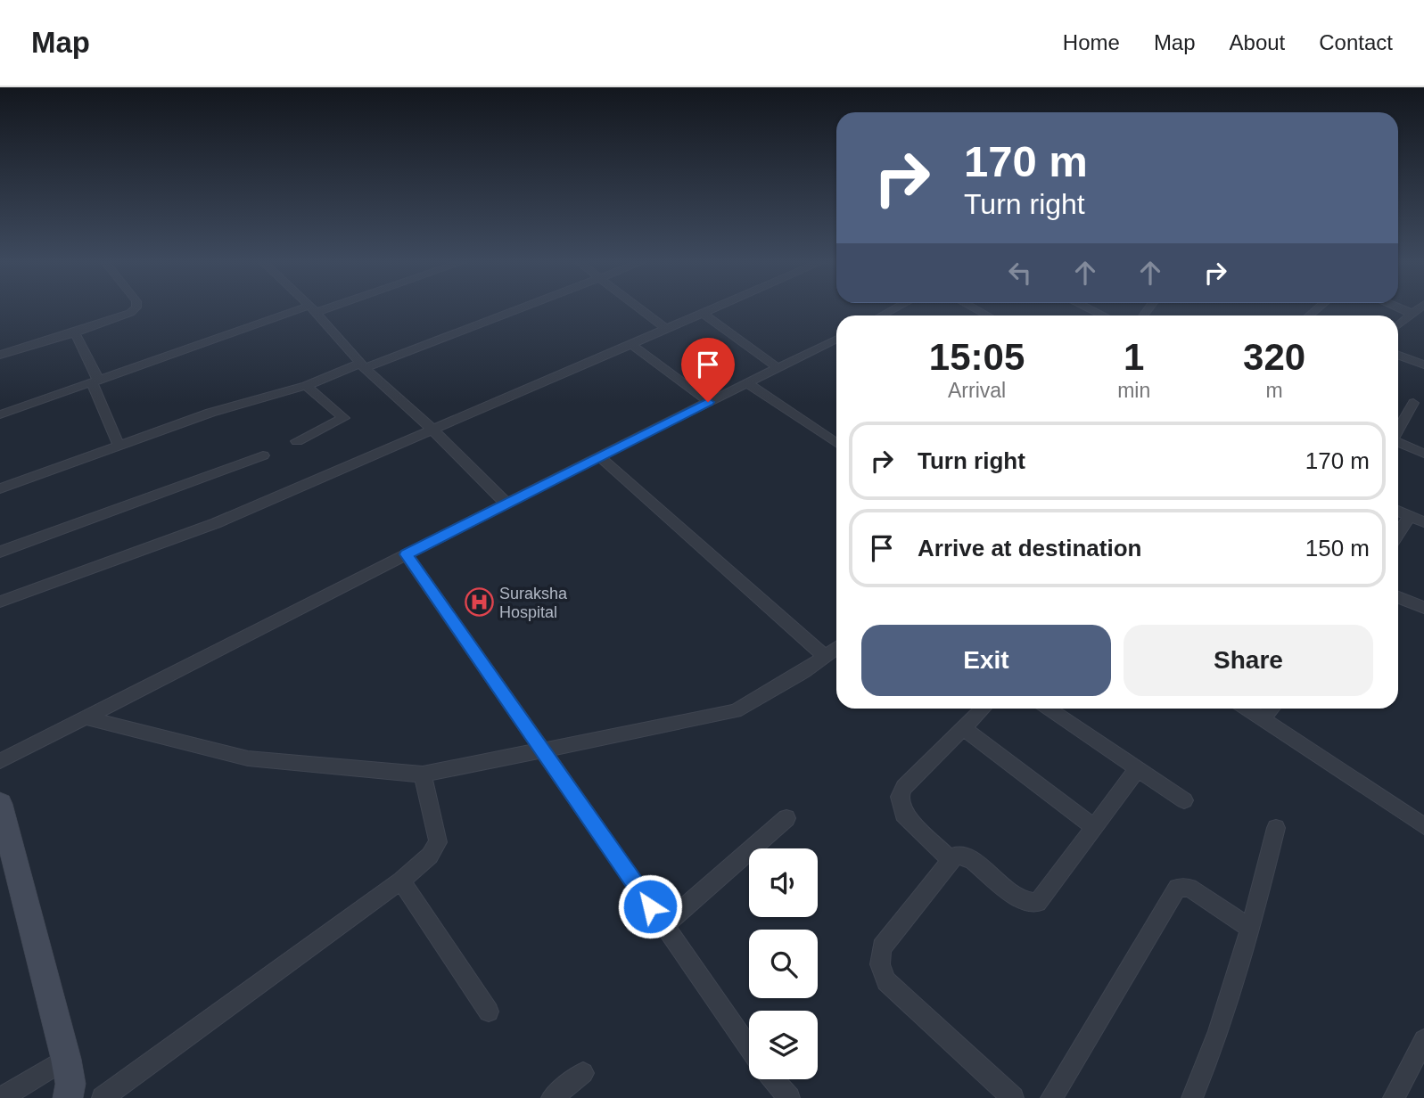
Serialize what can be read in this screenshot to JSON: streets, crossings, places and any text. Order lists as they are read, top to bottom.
{
  "places": {
    "hospital": ["Suraksha Hospital"]
  },
  "page": {
    "header": "Map",
    "nav": [
      "Home",
      "Map",
      "About",
      "Contact"
    ],
    "turn": ["170 m", "Turn right"],
    "eta": [
      "15:05",
      "Arrival",
      "1",
      "min",
      "320",
      "m"
    ],
    "list": [
      {
        "name": "Turn right",
        "value": "170 m"
      },
      {
        "name": "Arrive at destination",
        "value": "150 m"
      }
    ],
    "buttons": ["Exit", "Share"]
  }
}
